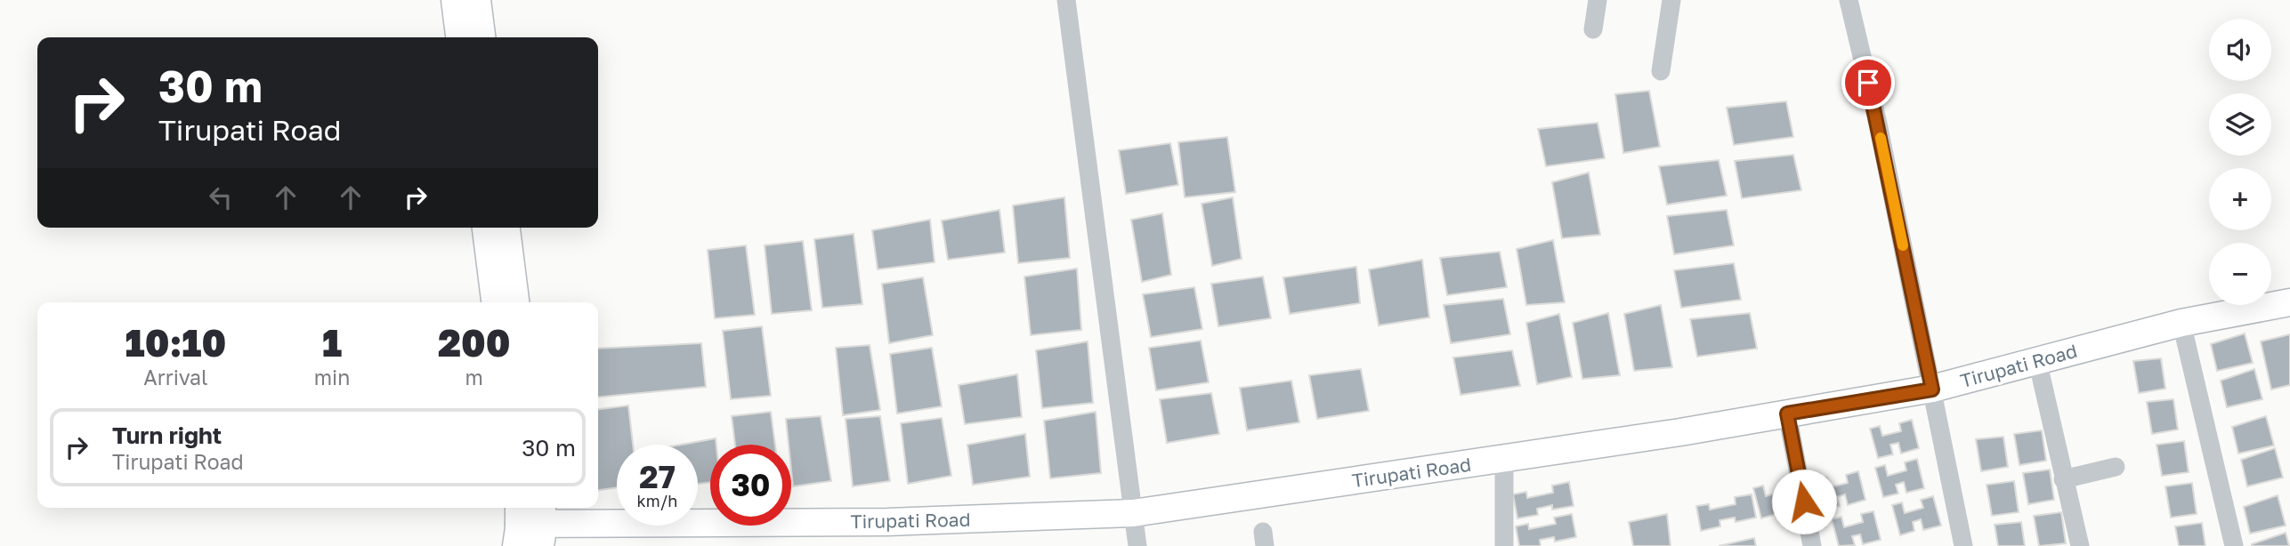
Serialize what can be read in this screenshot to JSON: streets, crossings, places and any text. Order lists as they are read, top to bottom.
{
  "streets": {
    "street": ["Tirupati Road"]
  },
  "page": {
    "map_buttons": ["+", "−"],
    "turn": ["30 m", "Tirupati Road"],
    "eta": [
      "10:10",
      "Arrival",
      "1",
      "min",
      "200",
      "m"
    ],
    "list": [
      {
        "name": "Turn right",
        "note": "Tirupati Road",
        "value": "30 m"
      }
    ],
    "speed": "27 km/h",
    "limit": "30"
  }
}
